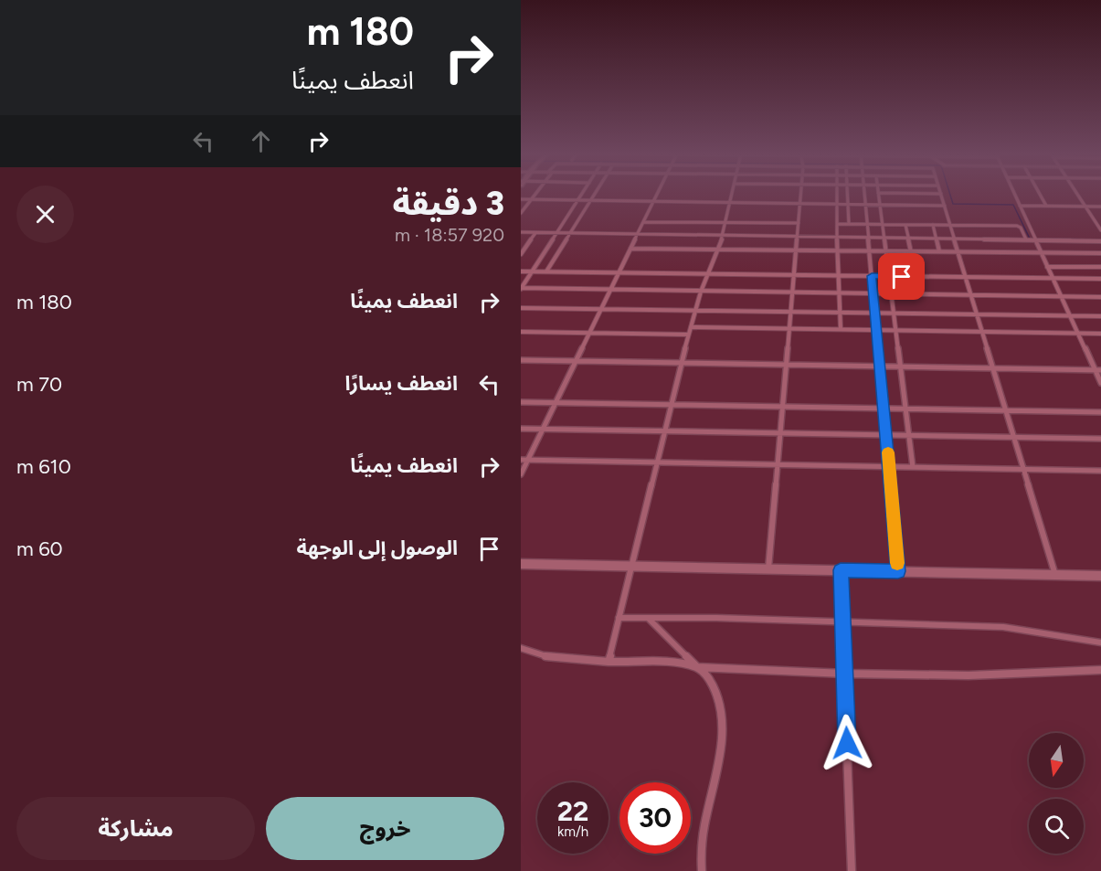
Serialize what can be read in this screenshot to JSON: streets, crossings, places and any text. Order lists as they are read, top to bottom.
{
  "north": "bottom",
  "page": {
    "turn": ["180 m", "انعطف يمينًا"],
    "heading": ["3 دقيقة", "920 m · 18:57"],
    "list": [
      {
        "name": "انعطف يمينًا",
        "value": "180 m"
      },
      {
        "name": "انعطف يسارًا",
        "value": "70 m"
      },
      {
        "name": "انعطف يمينًا",
        "value": "610 m"
      },
      {
        "name": "الوصول إلى الوجهة",
        "value": "60 m"
      }
    ],
    "speed": "22 km/h",
    "limit": "30",
    "buttons": ["خروج", "مشاركة"]
  }
}
